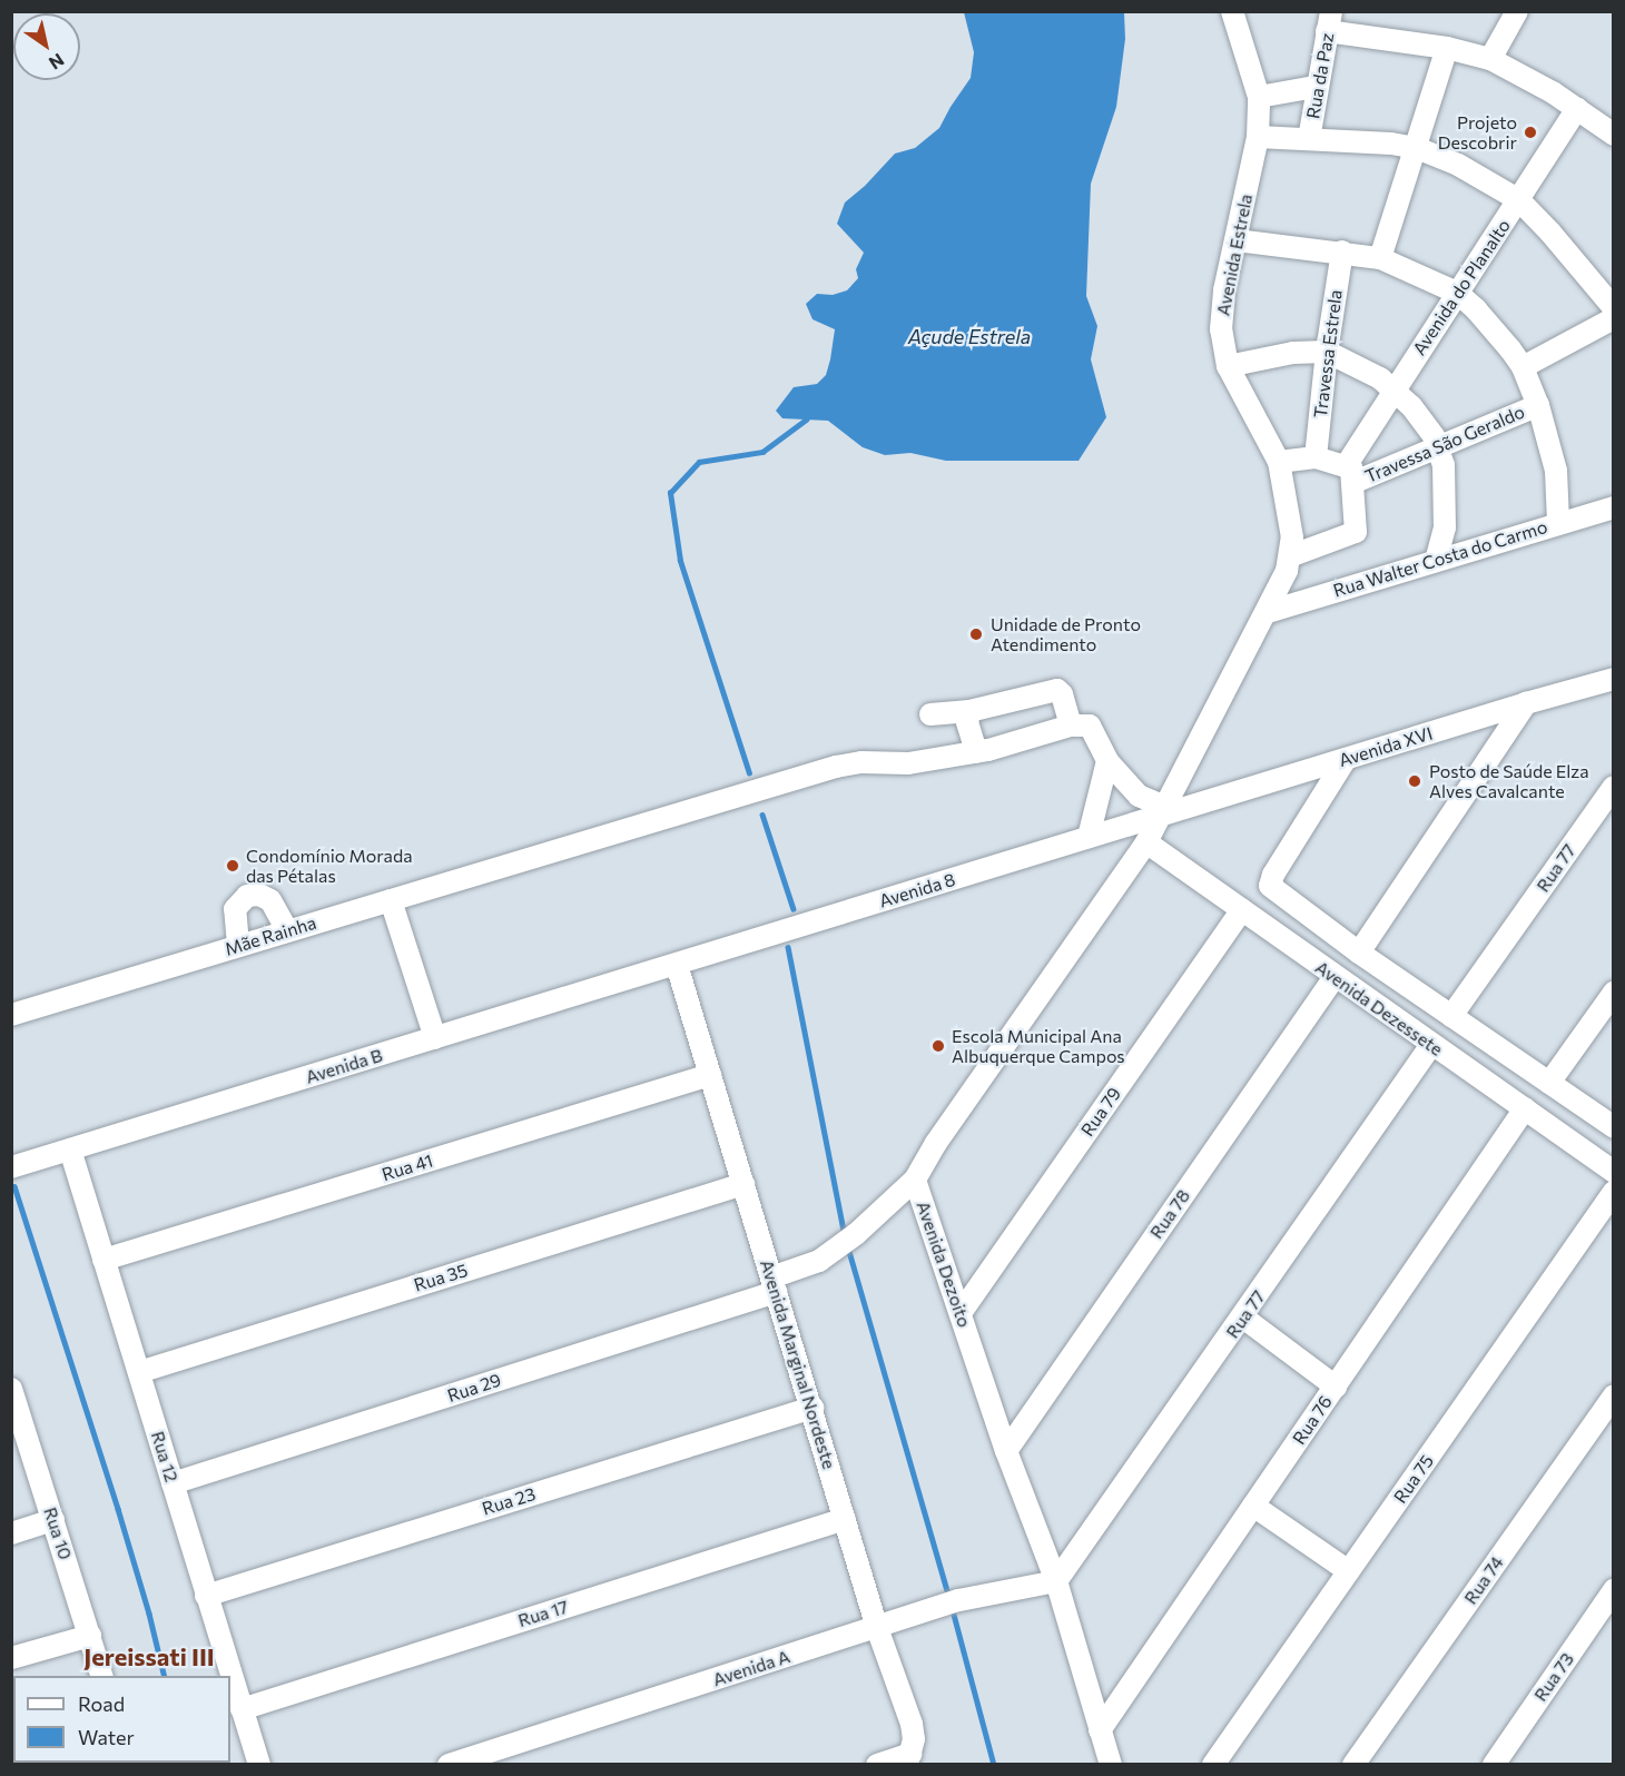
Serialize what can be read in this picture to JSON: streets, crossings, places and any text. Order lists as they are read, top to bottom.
{
  "streets": {
    "street": [
      "Rua da Paz",
      "Avenida Estrela",
      "Avenida do Planalto",
      "Travessa Estrela",
      "Travessa São Geraldo",
      "Rua Walter Costa do Carmo",
      "Avenida XVI",
      "Rua 77",
      "Avenida 8",
      "Mãe Rainha",
      "Avenida Dezessete",
      "Avenida B",
      "Rua 79",
      "Rua 41",
      "Rua 78",
      "Avenida Dezoito",
      "Rua 35",
      "Avenida Marginal Nordeste",
      "Rua 29",
      "Rua 76",
      "Rua 12",
      "Rua 75",
      "Rua 23",
      "Rua 10",
      "Rua 74",
      "Rua 17",
      "Avenida A",
      "Rua 73"
    ]
  },
  "crossings": [
    ["Avenida Estrela", "Rua Walter Costa do Carmo"],
    ["Avenida Estrela", "Avenida XVI"],
    ["Avenida Estrela", "Avenida 8"],
    ["Avenida Estrela", "Avenida Dezoito"],
    ["Avenida do Planalto", "Travessa São Geraldo"],
    ["Avenida XVI", "Avenida 8"],
    ["Avenida XVI", "Avenida Dezessete"],
    ["Avenida XVI", "Avenida Dezoito"],
    ["Rua 77", "Avenida Dezessete"],
    ["Rua 77", "Avenida Dezoito"],
    ["Rua 77", "Avenida A"],
    ["Avenida 8", "Avenida B"],
    ["Avenida 8", "Avenida Dezoito"],
    ["Avenida 8", "Avenida Marginal Nordeste"],
    ["Avenida Dezessete", "Rua 79"],
    ["Avenida Dezessete", "Rua 78"],
    ["Avenida Dezessete", "Avenida Dezoito"],
    ["Avenida Dezessete", "Rua 76"],
    ["Avenida B", "Avenida Marginal Nordeste"],
    ["Avenida B", "Rua 12"],
    ["Rua 79", "Avenida Dezoito"],
    ["Rua 41", "Avenida Marginal Nordeste"],
    ["Rua 41", "Rua 12"],
    ["Rua 78", "Avenida Dezoito"],
    ["Avenida Dezoito", "Rua 29"],
    ["Avenida Dezoito", "Rua 76"],
    ["Avenida Dezoito", "Avenida A"],
    ["Rua 35", "Avenida Marginal Nordeste"],
    ["Rua 35", "Rua 12"],
    ["Avenida Marginal Nordeste", "Rua 29"],
    ["Avenida Marginal Nordeste", "Rua 23"],
    ["Avenida Marginal Nordeste", "Rua 17"],
    ["Avenida Marginal Nordeste", "Avenida A"],
    ["Rua 29", "Rua 12"],
    ["Rua 12", "Rua 23"],
    ["Rua 12", "Rua 17"]
  ],
  "districts": ["Jereissati III"],
  "water": ["Açude Estrela"],
  "places": [
    "Projeto Descobrir",
    "Unidade de Pronto Atendimento",
    "Posto de Saúde Elza Alves Cavalcante",
    "Condomínio Morada das Pétalas",
    "Escola Municipal Ana Albuquerque Campos"
  ],
  "legend": ["Road", "Water"],
  "north": "bottom right"
}
